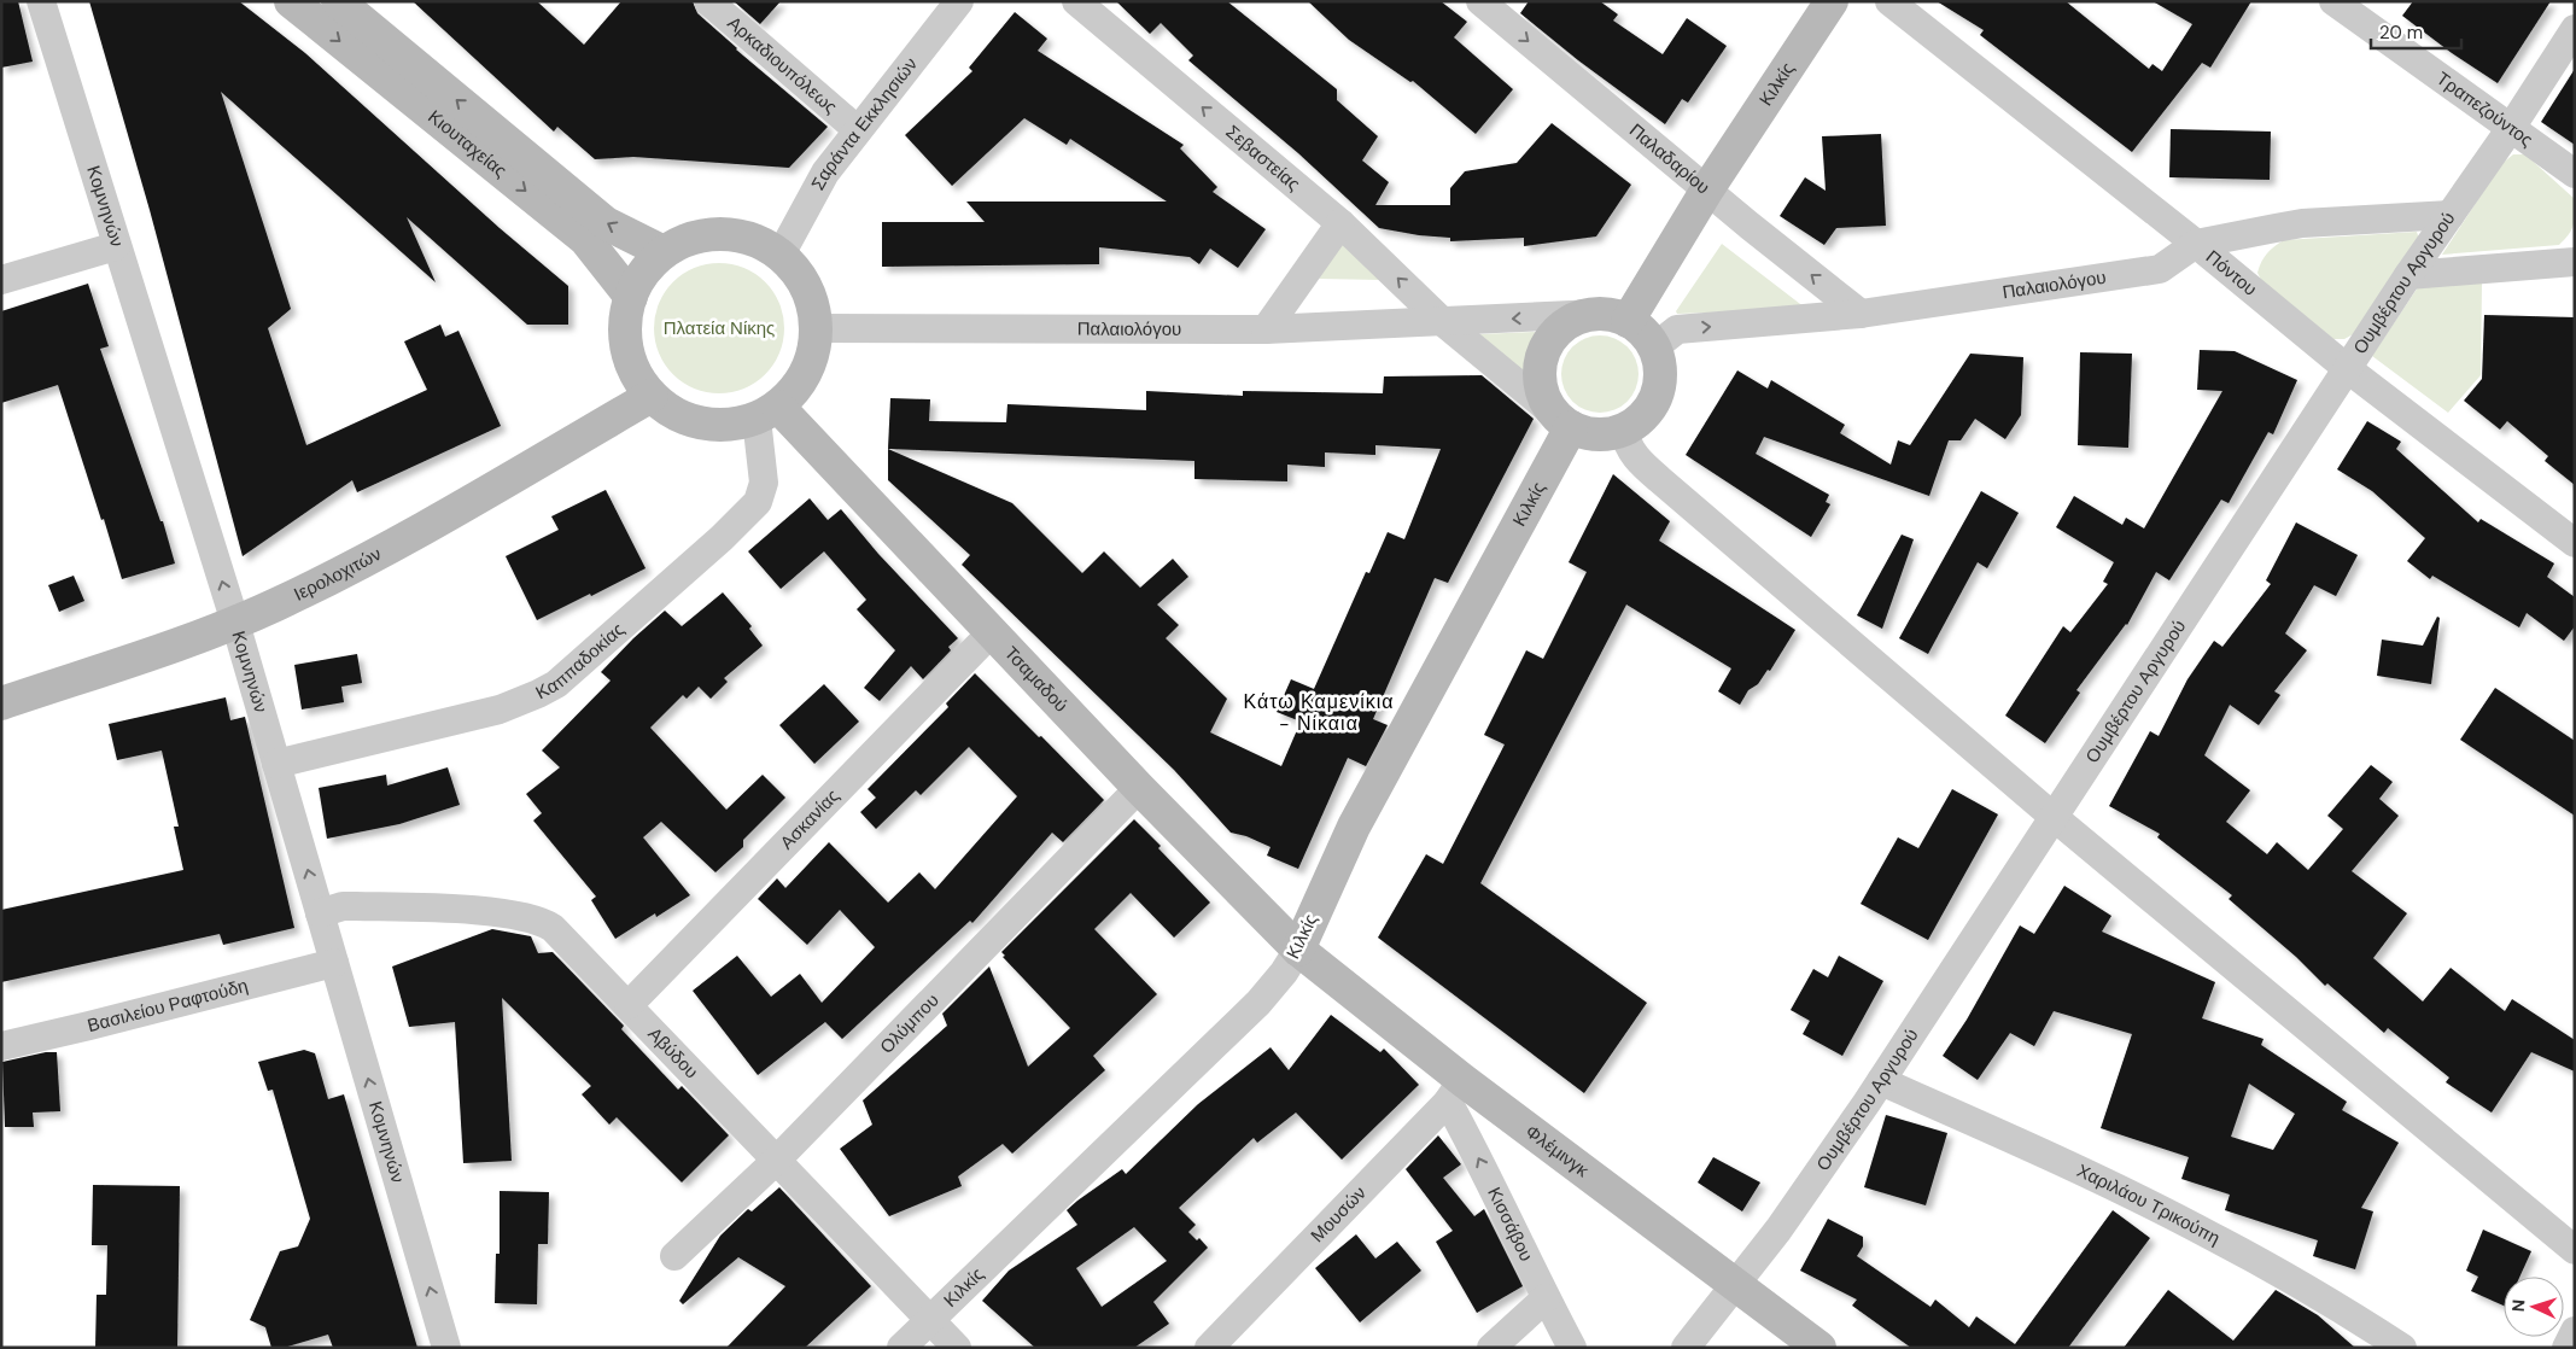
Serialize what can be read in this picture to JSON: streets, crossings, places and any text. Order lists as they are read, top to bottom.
{
  "streets": {
    "street": [
      "Αρκαδιουπόλεως",
      "Κιλκίς",
      "Τραπεζούντος",
      "Σαράντα Εκκλησιών",
      "Κιουταχείας",
      "Σεβαστείας",
      "Παλαδαρίου",
      "Κομνηνών",
      "Πόντου",
      "Παλαιολόγου",
      "Ουμβέρτου Αργυρού",
      "Ιερολοχιτών",
      "Καππαδοκίας",
      "Τσαμαδού",
      "Ασκανίας",
      "Βασιλείου Ραφτούδη",
      "Ολύμπου",
      "Αβύδου",
      "Φλέμινγκ",
      "Χαριλάου Τρικούπη",
      "Μουσών",
      "Κισσάβου"
    ]
  },
  "crossings": [
    ["Αρκαδιουπόλεως", "Σαράντα Εκκλησιών"],
    ["Κιλκίς", "Σεβαστείας"],
    ["Κιλκίς", "Παλαδαρίου"],
    ["Κιλκίς", "Παλαιολόγου"],
    ["Κιλκίς", "Τσαμαδού"],
    ["Κιλκίς", "Αβύδου"],
    ["Κιλκίς", "Φλέμινγκ"],
    ["Τραπεζούντος", "Ουμβέρτου Αργυρού"],
    ["Σαράντα Εκκλησιών", "Κιουταχείας"],
    ["Σαράντα Εκκλησιών", "Παλαιολόγου"],
    ["Σαράντα Εκκλησιών", "Ιερολοχιτών"],
    ["Σαράντα Εκκλησιών", "Καππαδοκίας"],
    ["Σαράντα Εκκλησιών", "Τσαμαδού"],
    ["Κιουταχείας", "Παλαιολόγου"],
    ["Κιουταχείας", "Ιερολοχιτών"],
    ["Κιουταχείας", "Καππαδοκίας"],
    ["Κιουταχείας", "Τσαμαδού"],
    ["Σεβαστείας", "Παλαιολόγου"],
    ["Παλαδαρίου", "Παλαιολόγου"],
    ["Κομνηνών", "Ιερολοχιτών"],
    ["Κομνηνών", "Καππαδοκίας"],
    ["Κομνηνών", "Βασιλείου Ραφτούδη"],
    ["Κομνηνών", "Αβύδου"],
    ["Πόντου", "Παλαιολόγου"],
    ["Πόντου", "Ουμβέρτου Αργυρού"],
    ["Παλαιολόγου", "Ουμβέρτου Αργυρού"],
    ["Παλαιολόγου", "Ιερολοχιτών"],
    ["Παλαιολόγου", "Καππαδοκίας"],
    ["Παλαιολόγου", "Τσαμαδού"],
    ["Ουμβέρτου Αργυρού", "Φλέμινγκ"],
    ["Ουμβέρτου Αργυρού", "Χαριλάου Τρικούπη"],
    ["Ιερολοχιτών", "Καππαδοκίας"],
    ["Ιερολοχιτών", "Τσαμαδού"],
    ["Καππαδοκίας", "Τσαμαδού"],
    ["Τσαμαδού", "Ασκανίας"],
    ["Τσαμαδού", "Ολύμπου"],
    ["Τσαμαδού", "Φλέμινγκ"],
    ["Ασκανίας", "Αβύδου"],
    ["Ολύμπου", "Αβύδου"],
    ["Φλέμινγκ", "Μουσών"],
    ["Φλέμινγκ", "Κισσάβου"],
    ["Μουσών", "Κισσάβου"]
  ],
  "one_way": ["Σεβαστείας", "Κομνηνών", "Κισσάβου"],
  "districts": ["Κάτω Καμενίκια - Νίκαια"],
  "parks": ["Πλατεία Νίκης"],
  "scale_bar": "20 m",
  "north": "left"
}
